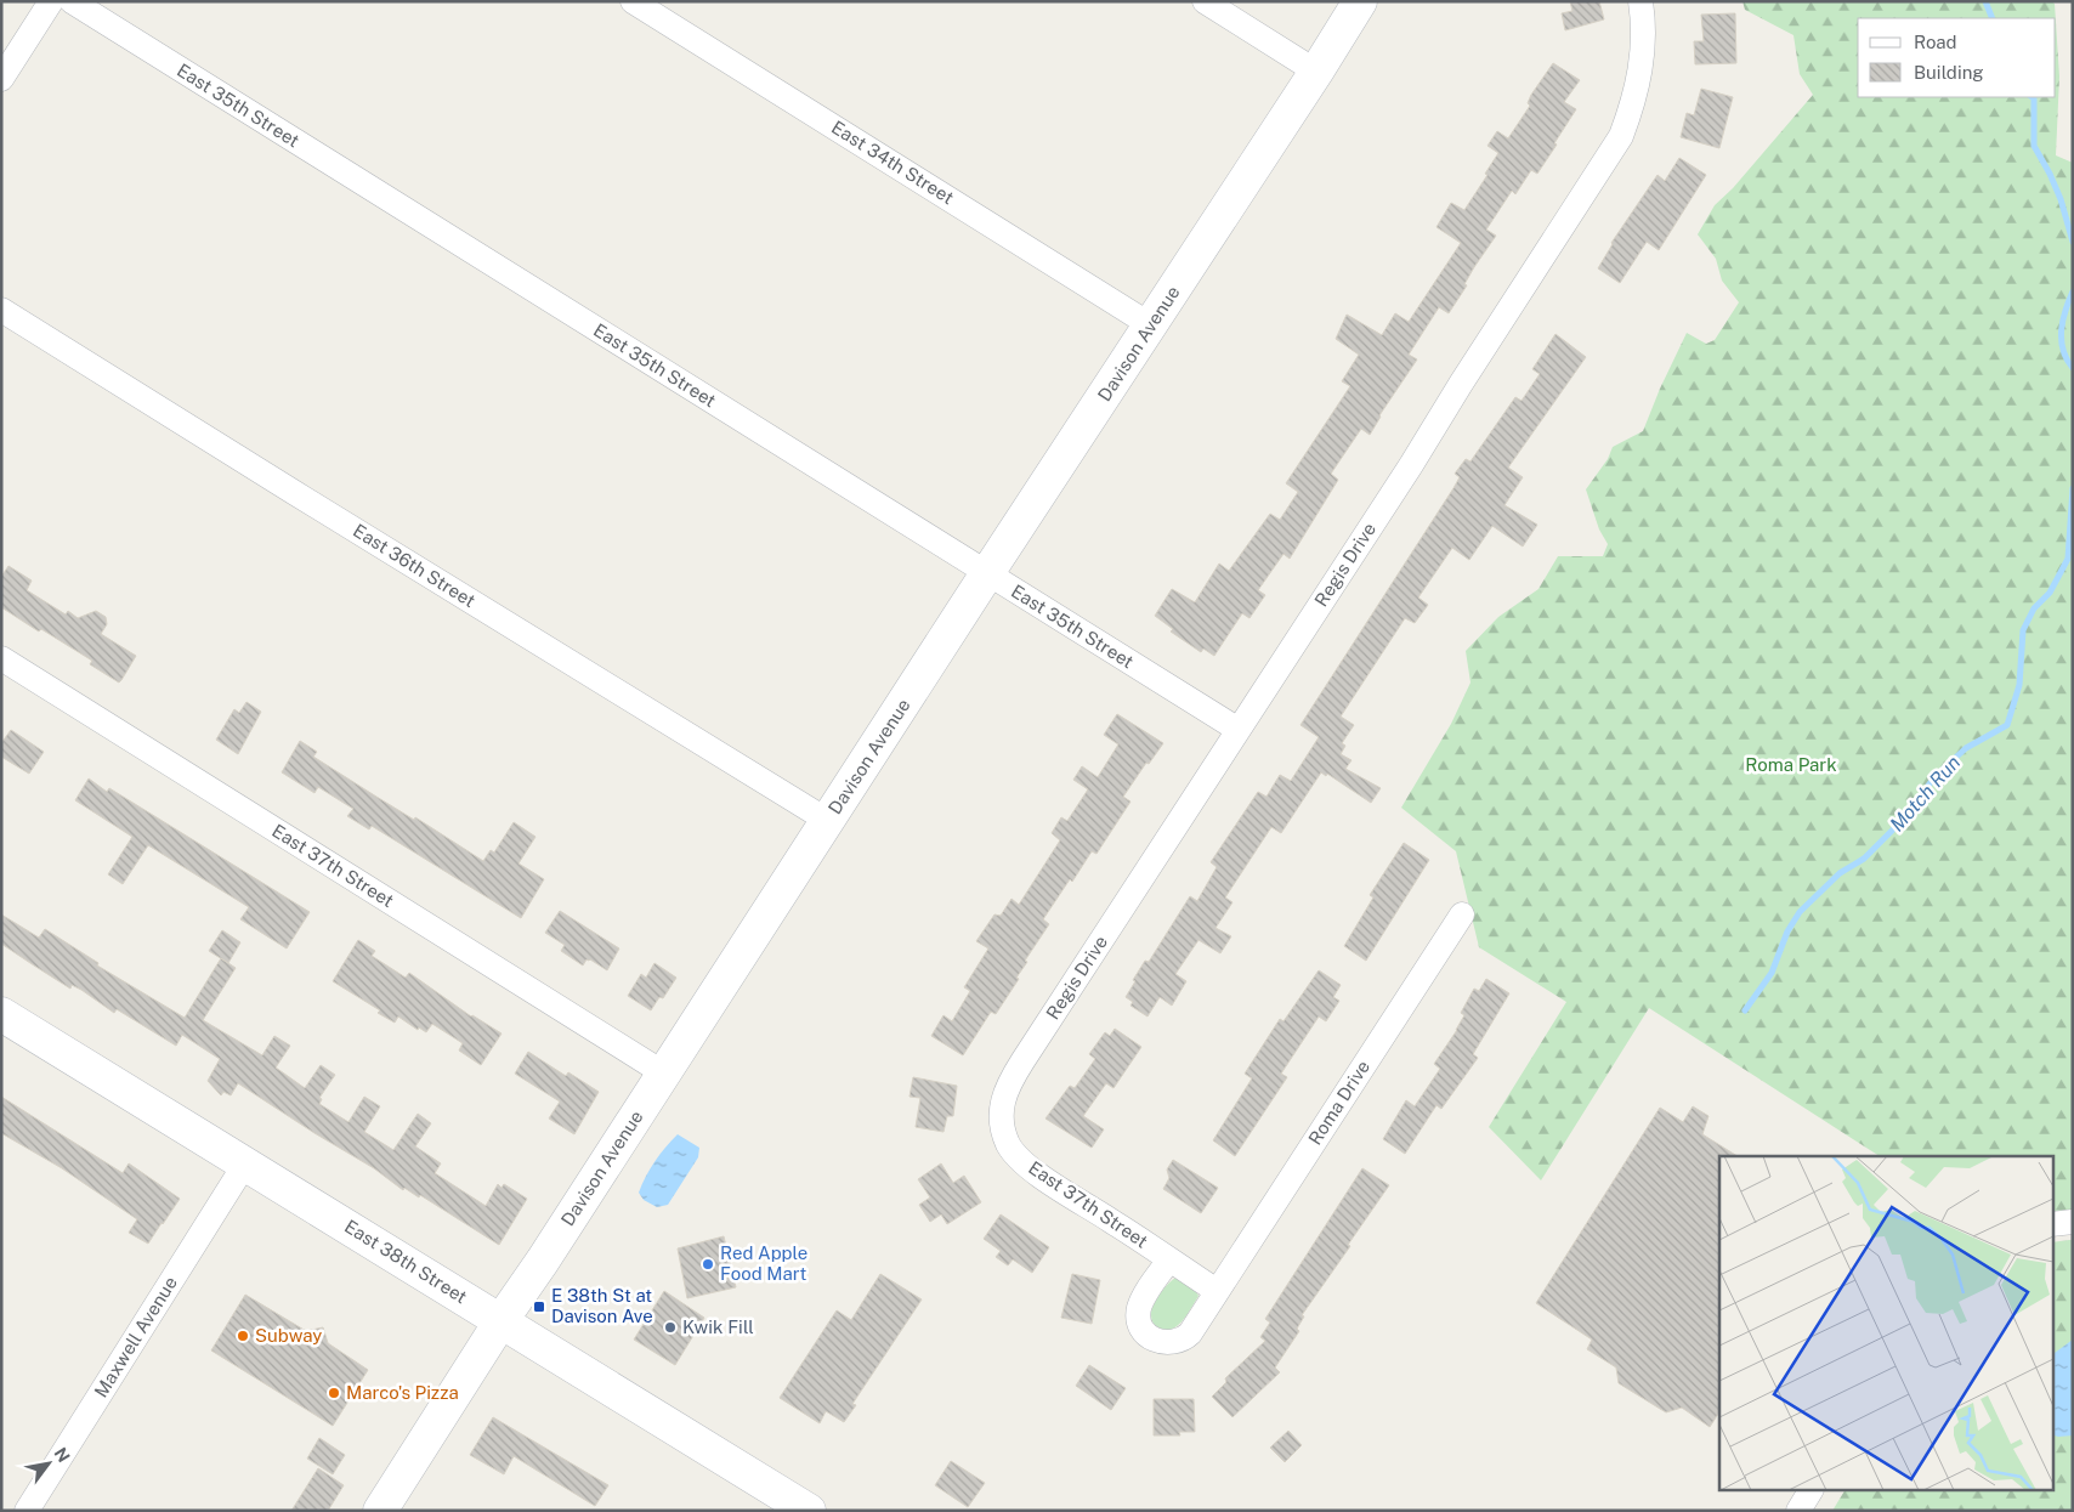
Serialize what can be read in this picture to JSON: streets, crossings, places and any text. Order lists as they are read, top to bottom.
{
  "streets": {
    "street": [
      "East 35th Street",
      "East 34th Street",
      "Davison Avenue",
      "Regis Drive",
      "East 36th Street",
      "East 37th Street",
      "Roma Drive",
      "East 38th Street",
      "Maxwell Avenue"
    ]
  },
  "crossings": [
    ["East 35th Street", "Davison Avenue"],
    ["East 35th Street", "Regis Drive"],
    ["East 34th Street", "Davison Avenue"],
    ["Davison Avenue", "East 36th Street"],
    ["Davison Avenue", "East 37th Street"],
    ["Davison Avenue", "East 38th Street"],
    ["Regis Drive", "East 37th Street"],
    ["East 37th Street", "Roma Drive"],
    ["East 38th Street", "Maxwell Avenue"]
  ],
  "water": ["Motch Run"],
  "parks": ["Roma Park"],
  "places": {
    "other": [
      "Red Apple Food Mart",
      "Kwik Fill",
      "Subway",
      "Marco's Pizza"
    ],
    "transit": ["E 38th St at Davison Ave"]
  },
  "legend": ["Road", "Building"],
  "north": "top right"
}
